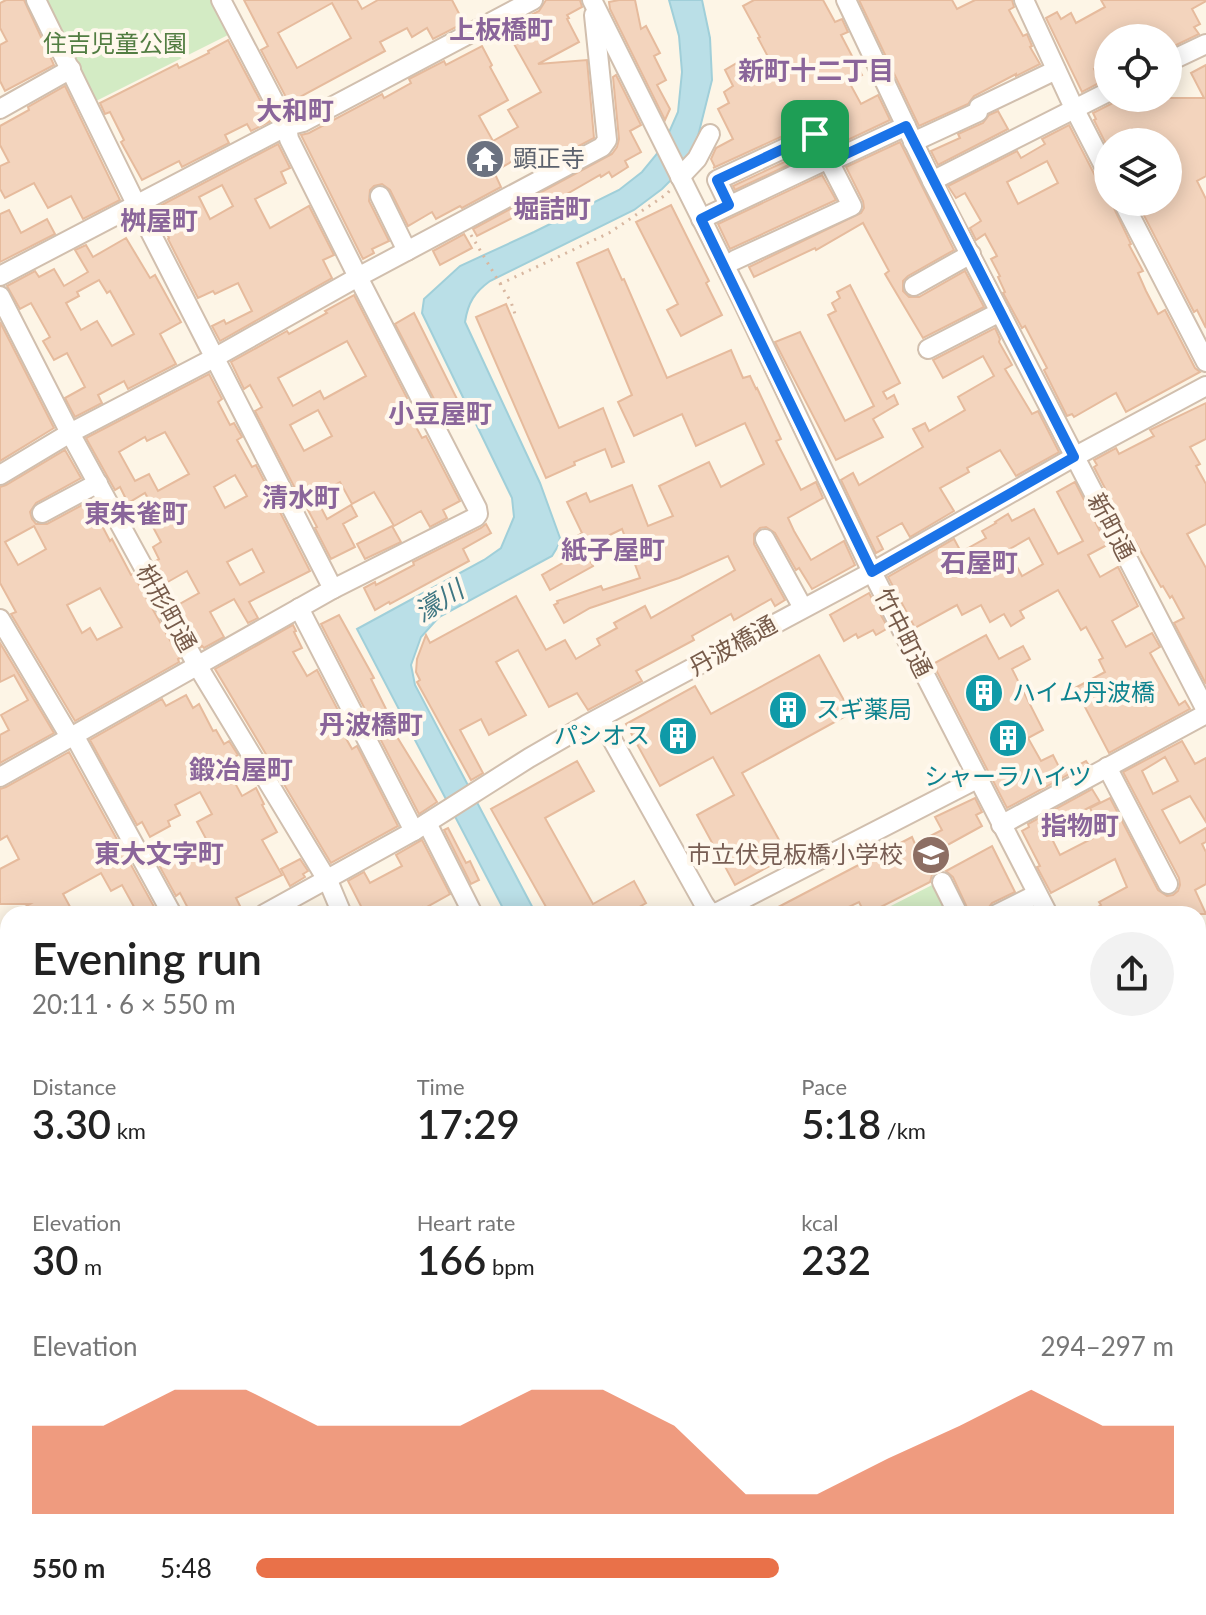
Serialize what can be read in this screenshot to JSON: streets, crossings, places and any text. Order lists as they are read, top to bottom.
{
  "streets": {
    "street": [
      "新町通",
      "枡形町通",
      "竹中町通",
      "丹波橋通"
    ]
  },
  "crossings": [
    ["新町通", "丹波橋通"],
    ["枡形町通", "丹波橋通"],
    ["竹中町通", "丹波橋通"]
  ],
  "districts": [
    "上板橋町",
    "新町十二丁目",
    "大和町",
    "堀詰町",
    "桝屋町",
    "小豆屋町",
    "清水町",
    "東朱雀町",
    "紙子屋町",
    "石屋町",
    "丹波橋町",
    "鍛冶屋町",
    "指物町",
    "東大文字町"
  ],
  "water": ["濠川"],
  "parks": ["住吉児童公園"],
  "places": {
    "temple": ["顕正寺"],
    "building": [
      "ハイム丹波橋",
      "スギ薬局",
      "パシオス",
      "シャーラハイツ"
    ],
    "school or university": ["市立伏見板橋小学校"]
  },
  "page": {
    "heading": ["Evening run", "20:11 · 6 × 550 m"],
    "stats": [
      ["Distance", "3.30 km"],
      ["Time", "17:29"],
      ["Pace", "5:18 /km"],
      ["Elevation", "30 m"],
      ["Heart rate", "166 bpm"],
      ["kcal", "232"]
    ],
    "chart": ["Elevation", "294–297 m"],
    "list": [
      {
        "name": "550 m",
        "note": "5:48"
      }
    ]
  }
}
